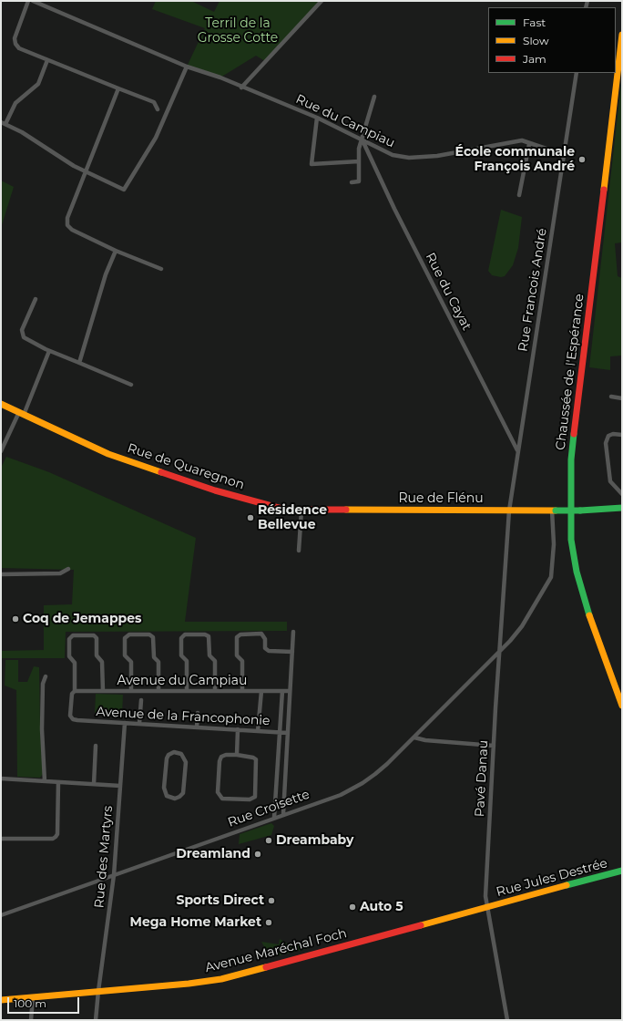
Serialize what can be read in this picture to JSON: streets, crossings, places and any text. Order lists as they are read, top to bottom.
{
  "streets": {
    "main road": [
      "Chaussée de l'Espérance",
      "Rue de Quaregnon",
      "Rue de Flénu",
      "Rue Jules Destrée",
      "Avenue Maréchal Foch"
    ],
    "street": [
      "Rue du Campiau",
      "Rue Francois André",
      "Rue du Cayat",
      "Avenue du Campiau",
      "Avenue de la Francophonie",
      "Pavé Danau",
      "Rue Croisette",
      "Rue des Martyrs"
    ]
  },
  "crossings": [
    ["Rue du Campiau", "Rue Francois André"],
    ["Rue du Campiau", "Rue du Cayat"],
    ["Rue Francois André", "Rue du Cayat"],
    ["Rue Francois André", "Rue de Flénu"],
    ["Rue Francois André", "Pavé Danau"],
    ["Rue de Quaregnon", "Rue de Flénu"],
    ["Rue de Flénu", "Pavé Danau"],
    ["Rue de Flénu", "Rue Croisette"],
    ["Avenue du Campiau", "Avenue de la Francophonie"],
    ["Avenue de la Francophonie", "Rue des Martyrs"],
    ["Pavé Danau", "Rue Croisette"],
    ["Pavé Danau", "Rue Jules Destrée"],
    ["Pavé Danau", "Avenue Maréchal Foch"],
    ["Rue Croisette", "Rue des Martyrs"],
    ["Rue des Martyrs", "Avenue Maréchal Foch"],
    ["Rue Jules Destrée", "Avenue Maréchal Foch"]
  ],
  "parks": ["Terril de la Grosse Cotte"],
  "places": [
    "École communale François André",
    "Résidence Bellevue",
    "Coq de Jemappes",
    "Dreambaby",
    "Dreamland",
    "Sports Direct",
    "Auto 5",
    "Mega Home Market"
  ],
  "legend": ["Fast", "Slow", "Jam"],
  "scale_bar": "100 m"
}
